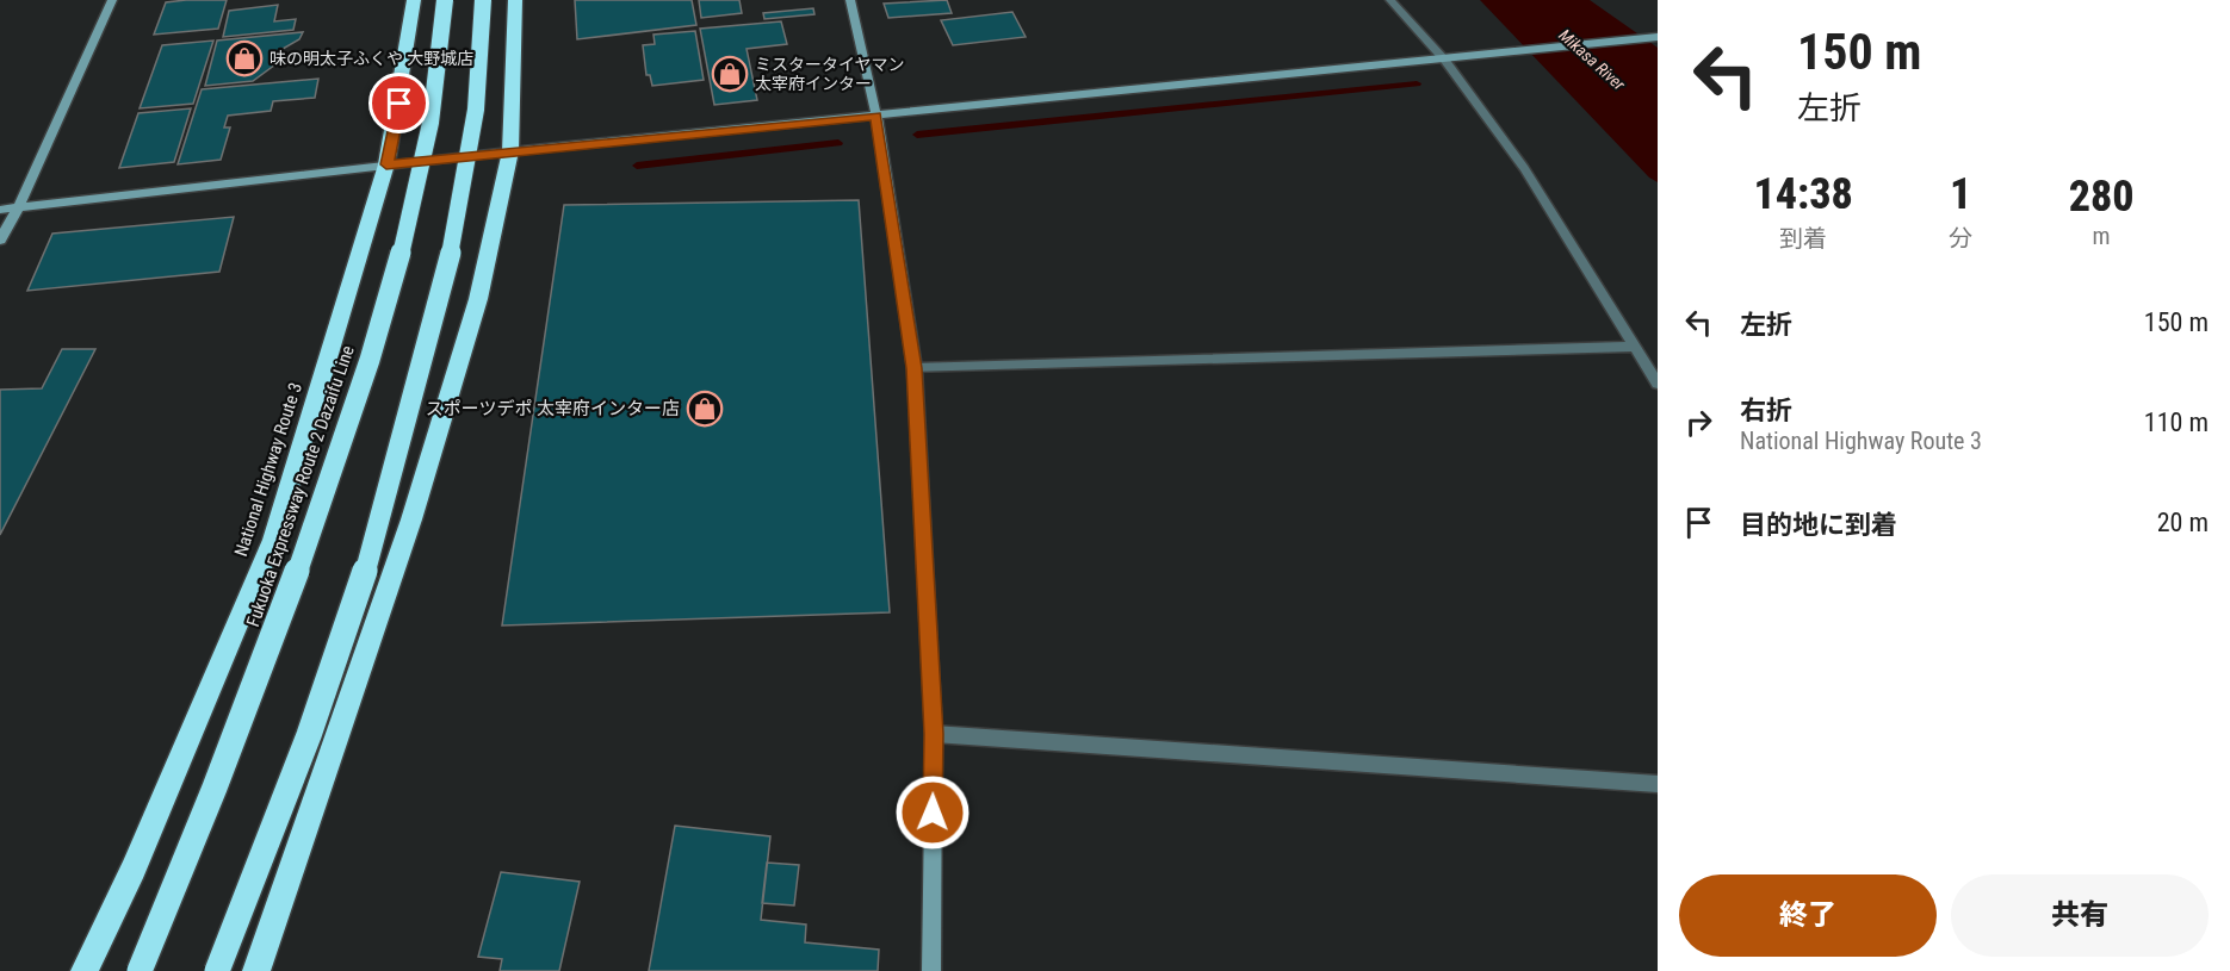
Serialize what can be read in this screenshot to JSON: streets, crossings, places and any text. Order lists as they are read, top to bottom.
{
  "streets": {
    "highway": ["National Highway Route 3", "Fukuoka Expressway Route 2 Dazaifu Line"]
  },
  "water": ["Mikasa River"],
  "places": {
    "shop": ["味の明太子ふくや 大野城店", "ミスタータイヤマン 太宰府インター", "スポーツデポ 太宰府インター店"]
  },
  "page": {
    "turn": ["150 m", "左折"],
    "eta": [
      "14:38",
      "到着",
      "1",
      "分",
      "280",
      "m"
    ],
    "list": [
      {
        "name": "左折",
        "value": "150 m"
      },
      {
        "name": "右折",
        "note": "National Highway Route 3",
        "value": "110 m"
      },
      {
        "name": "目的地に到着",
        "value": "20 m"
      }
    ],
    "buttons": ["終了", "共有"]
  }
}
